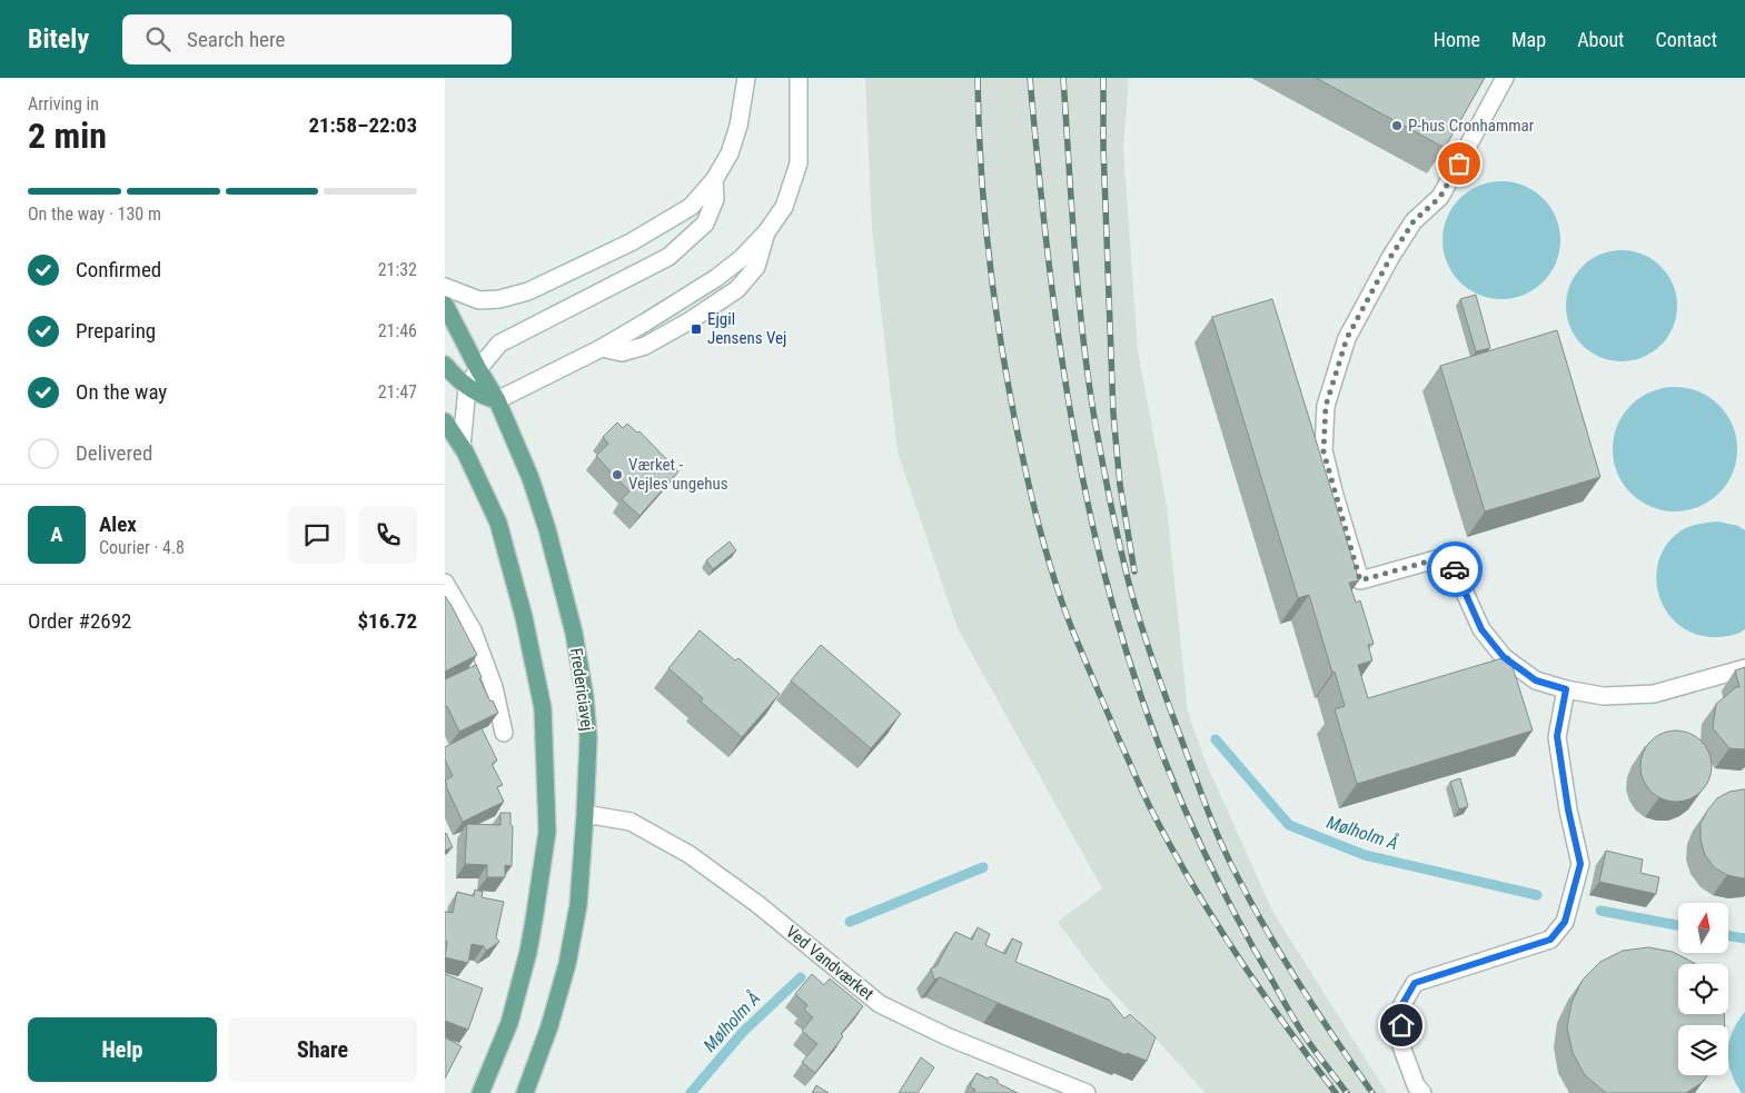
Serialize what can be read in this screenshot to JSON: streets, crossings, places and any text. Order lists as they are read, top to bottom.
{
  "streets": {
    "main road": ["Fredericiavej", "Ved Vandværket"]
  },
  "crossings": [
    ["Fredericiavej", "Ved Vandværket"]
  ],
  "water": ["Mølholm Å"],
  "places": {
    "other": ["P-hus Cronhammar", "Værket - Vejles ungehus"],
    "transit": ["Ejgil Jensens Vej"]
  },
  "north": "top",
  "page": {
    "header": "Bitely",
    "search": "Search here",
    "nav": [
      "Home",
      "Map",
      "About",
      "Contact"
    ],
    "heading": ["2 min", "Arriving in", "21:58–22:03"],
    "panel": [
      "Alex",
      "Courier · 4.8",
      "Order #2692",
      "$16.72"
    ],
    "bar": "On the way · 130 m",
    "list": [
      ["Confirmed", "21:32"],
      ["Preparing", "21:46"],
      ["On the way", "21:47"],
      "Delivered"
    ],
    "round": "A",
    "buttons": ["Help", "Share"]
  }
}
